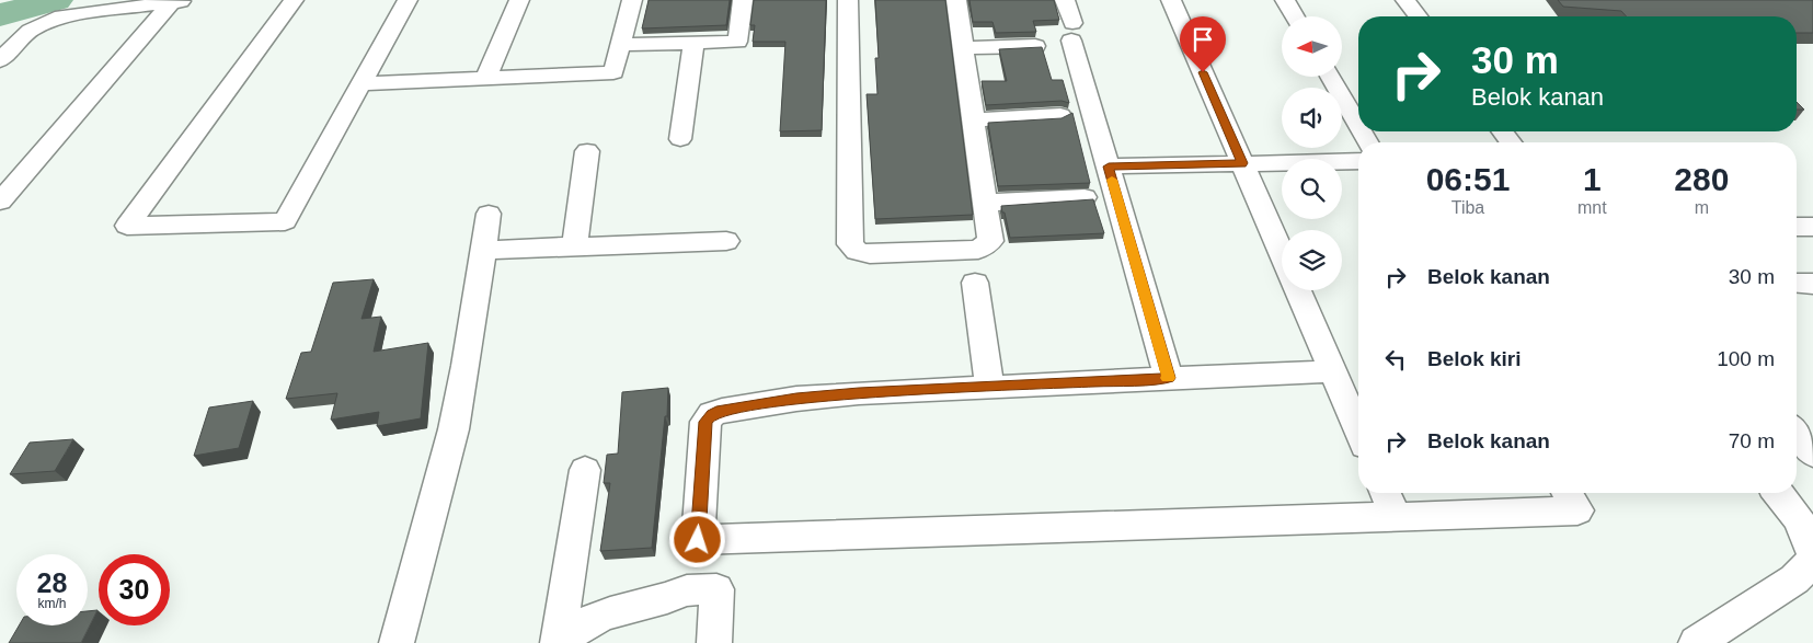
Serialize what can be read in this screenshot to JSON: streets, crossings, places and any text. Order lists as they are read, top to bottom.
{
  "north": "left",
  "page": {
    "turn": ["30 m", "Belok kanan"],
    "eta": [
      "06:51",
      "Tiba",
      "1",
      "mnt",
      "280",
      "m"
    ],
    "list": [
      {
        "name": "Belok kanan",
        "value": "30 m"
      },
      {
        "name": "Belok kiri",
        "value": "100 m"
      },
      {
        "name": "Belok kanan",
        "value": "70 m"
      }
    ],
    "speed": "28 km/h",
    "limit": "30"
  }
}
